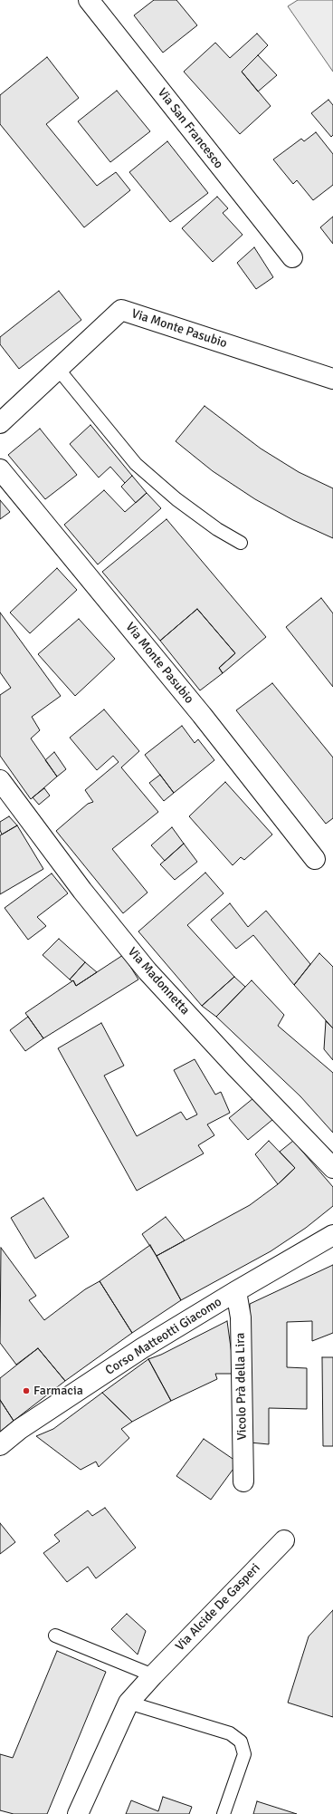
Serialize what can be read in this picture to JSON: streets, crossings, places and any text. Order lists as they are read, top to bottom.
{
  "streets": {
    "street": [
      "Via San Francesco",
      "Via Monte Pasubio",
      "Via Madonnetta",
      "Corso Matteotti Giacomo",
      "Vicolo Prà della Lira",
      "Via Alcide De Gasperi"
    ]
  },
  "crossings": [
    ["Corso Matteotti Giacomo", "Vicolo Prà della Lira"]
  ],
  "places": ["Farmacia"]
}
